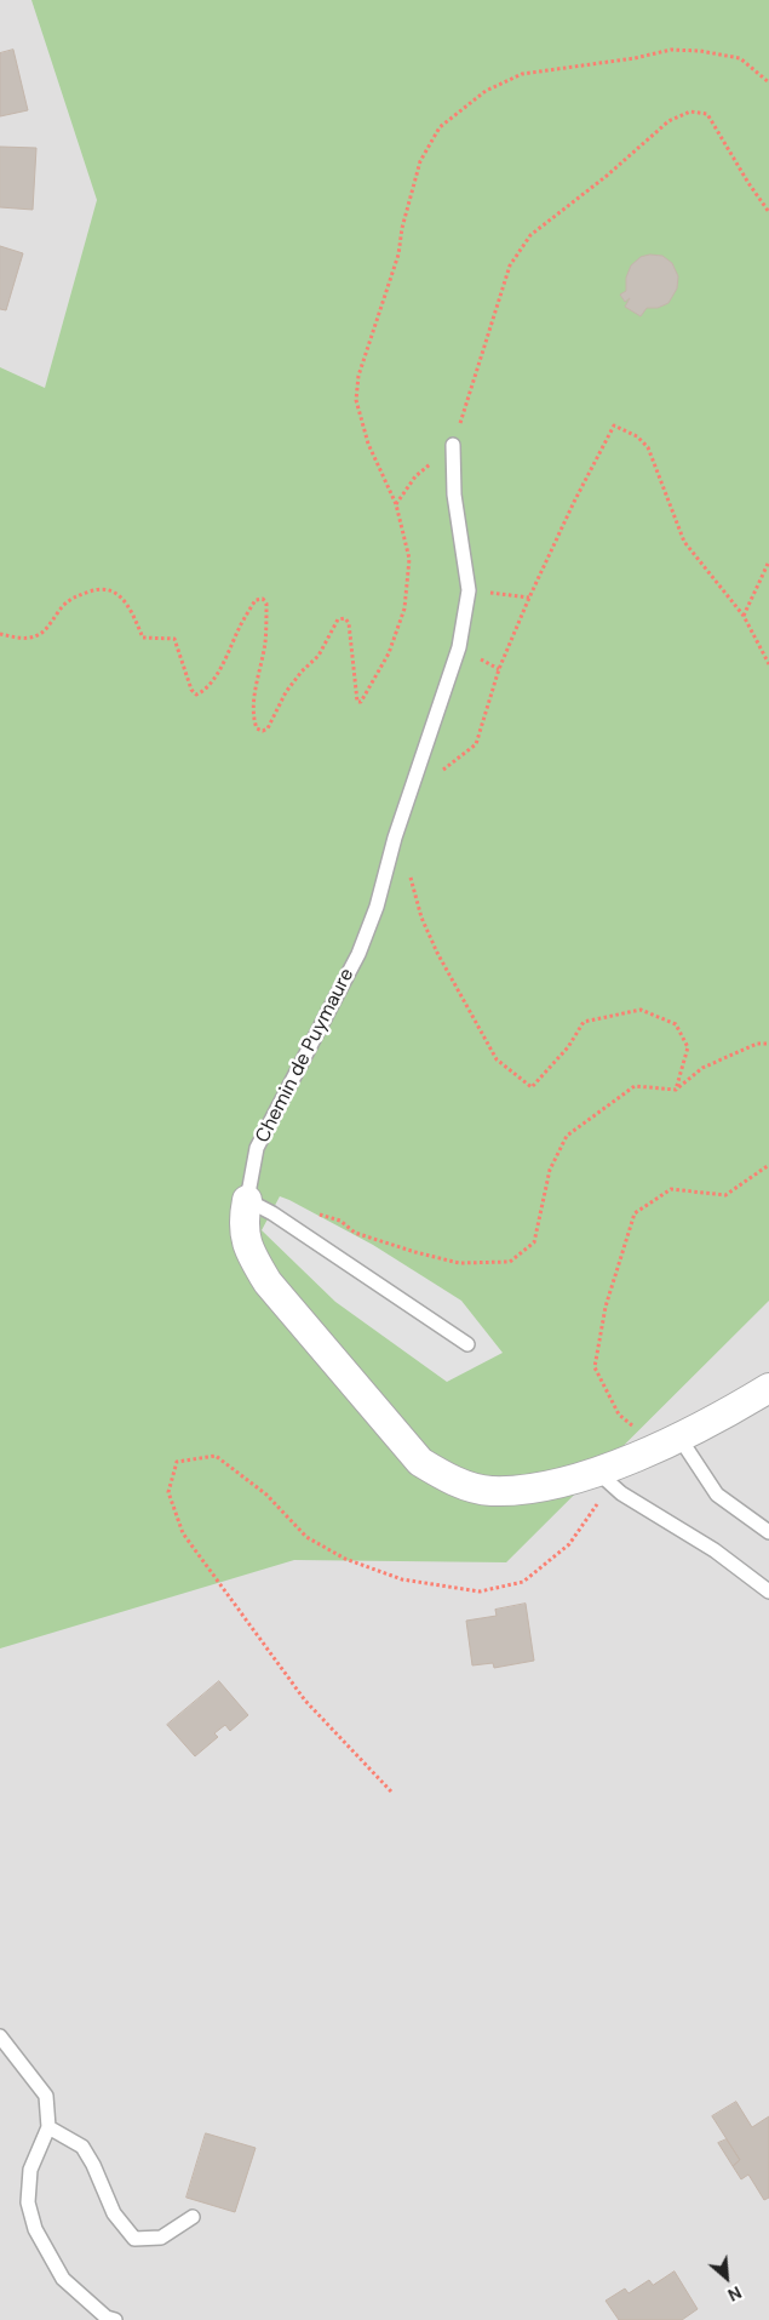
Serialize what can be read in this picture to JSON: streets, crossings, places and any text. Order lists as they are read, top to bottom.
{
  "streets": {
    "street": ["Chemin de Puymaure"]
  },
  "north": "bottom right"
}
